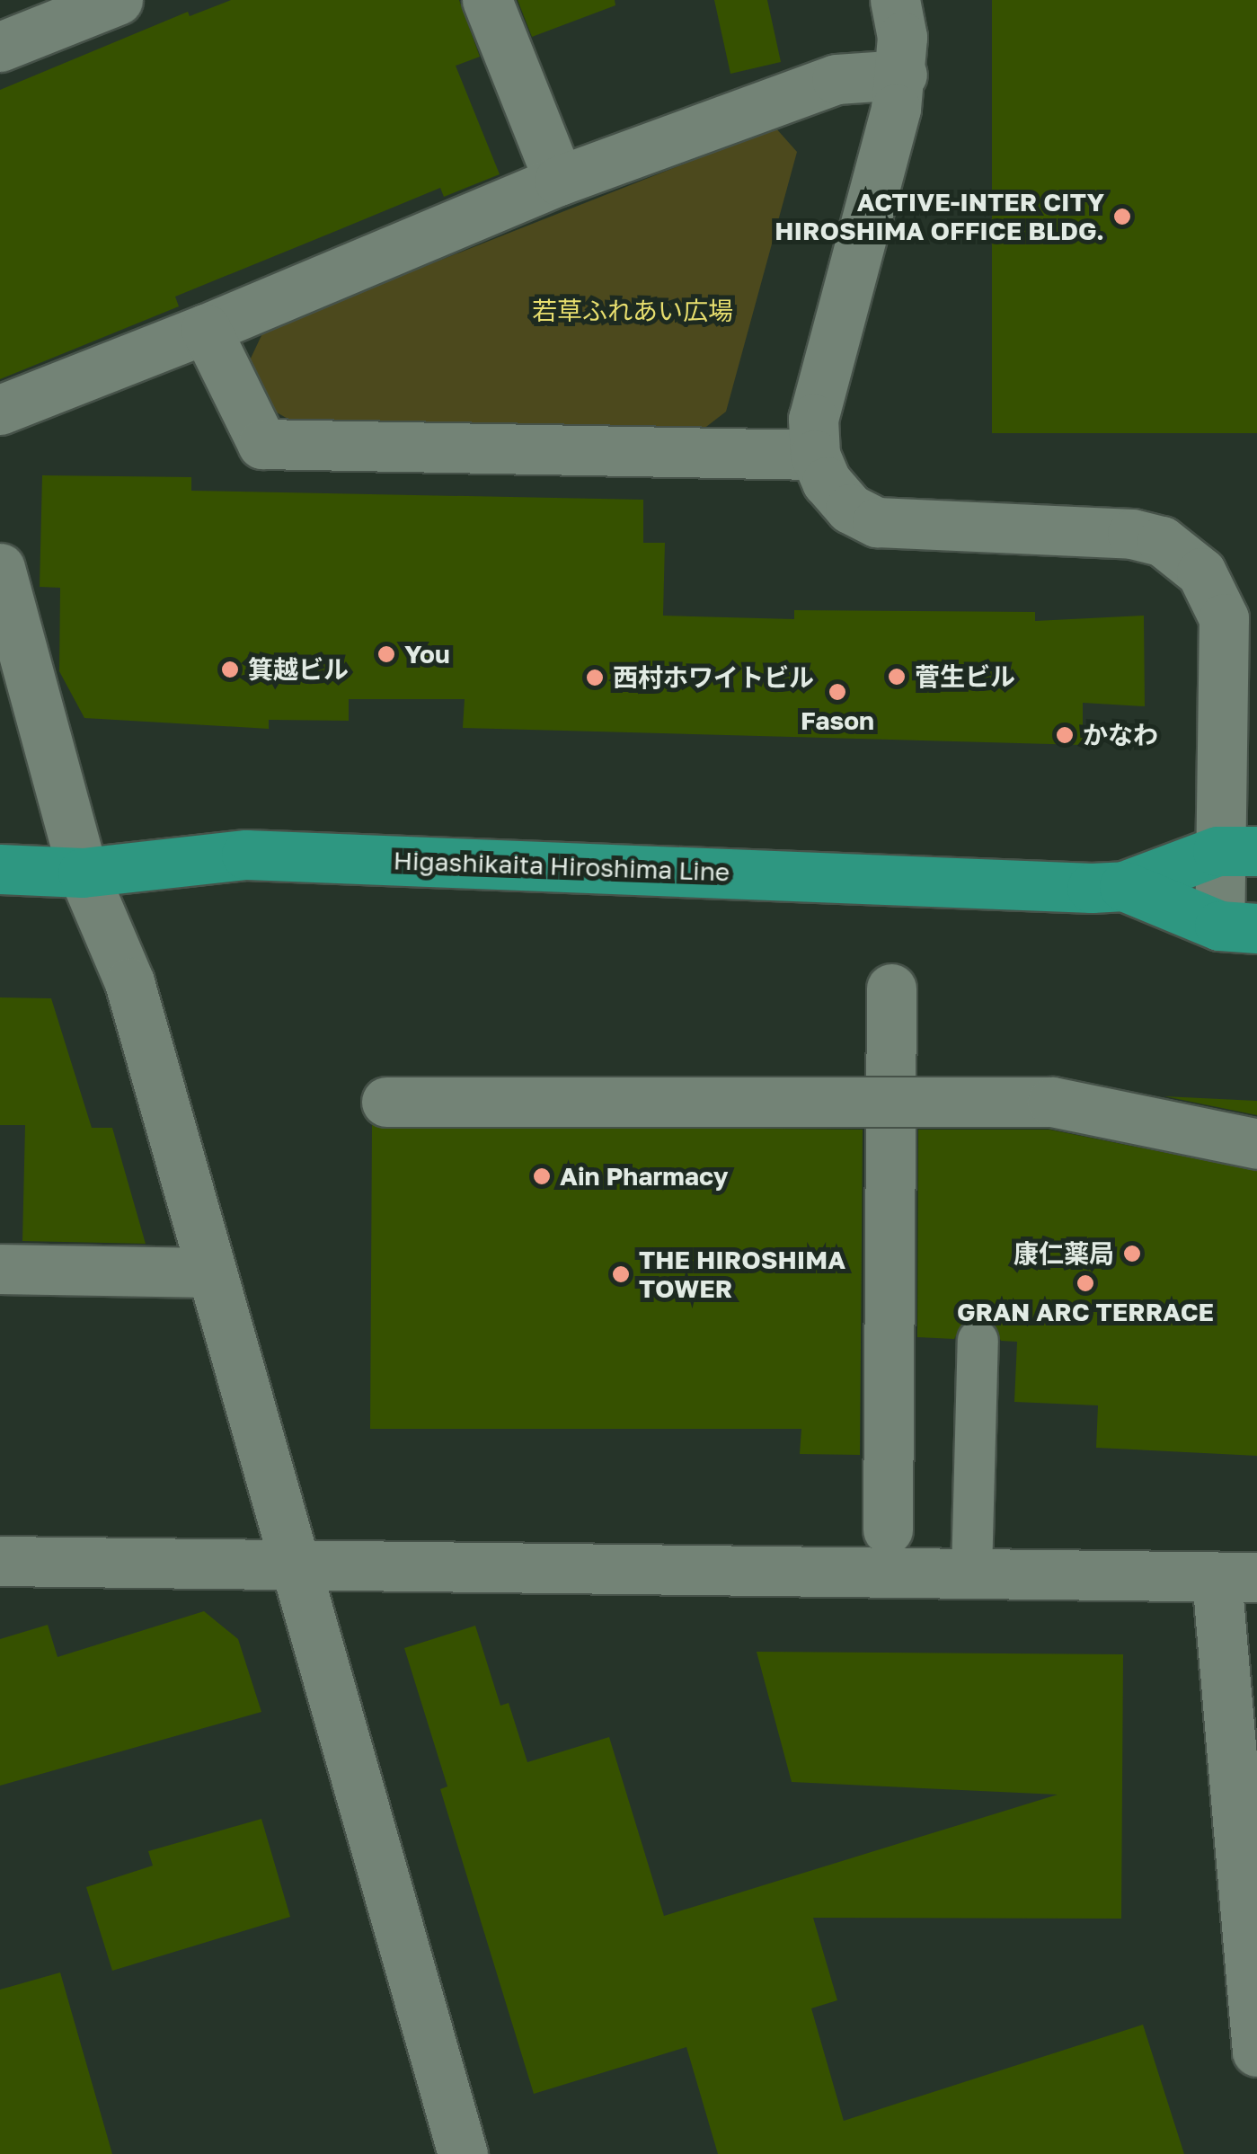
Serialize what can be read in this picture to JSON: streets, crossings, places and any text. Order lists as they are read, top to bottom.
{
  "streets": {
    "main road": ["Higashikaita Hiroshima Line"]
  },
  "parks": ["若草ふれあい広場"],
  "places": [
    "ACTIVE-INTER CITY HIROSHIMA OFFICE BLDG.",
    "You",
    "箕越ビル",
    "菅生ビル",
    "西村ホワイトビル",
    "Fason",
    "かなわ",
    "Ain Pharmacy",
    "康仁薬局",
    "THE HIROSHIMA TOWER",
    "GRAN ARC TERRACE"
  ]
}
